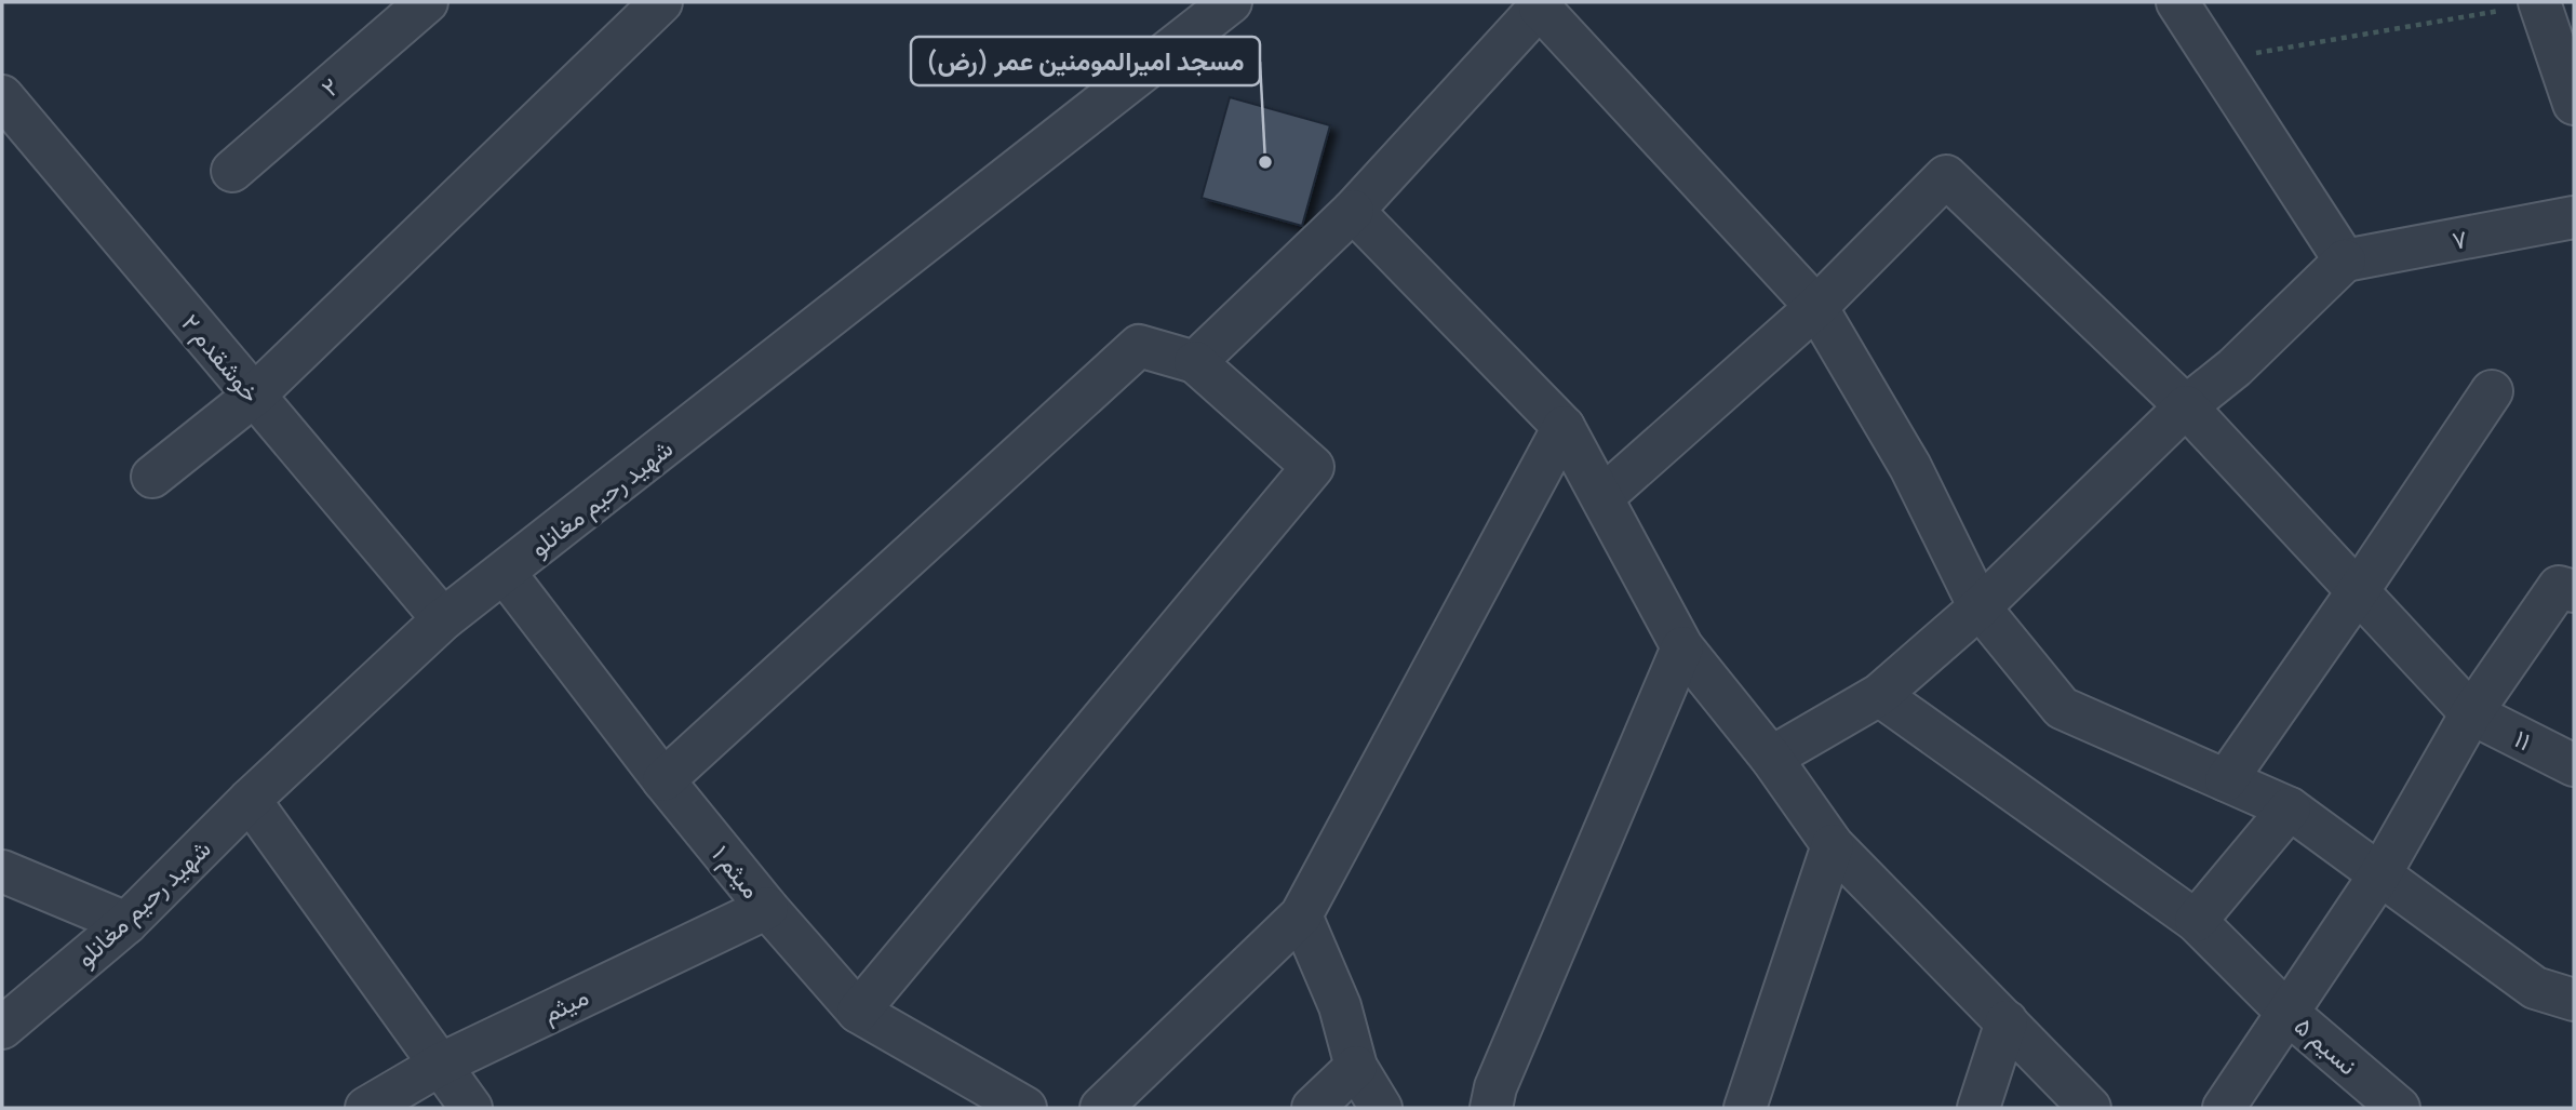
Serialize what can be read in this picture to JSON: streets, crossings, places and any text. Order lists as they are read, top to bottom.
{
  "streets": {
    "street": [
      "۲",
      "۷",
      "۲ خوشقدم",
      "شهید رحیم مغانلو",
      "۱۱",
      "۱ میثم",
      "میثم",
      "نسیم ۵"
    ]
  },
  "crossings": [
    ["۲ خوشقدم", "شهید رحیم مغانلو"],
    ["شهید رحیم مغانلو", "۱ میثم"],
    ["۱ میثم", "میثم"]
  ],
  "places": ["مسجد امیرالمومنین عمر (رض)"]
}
